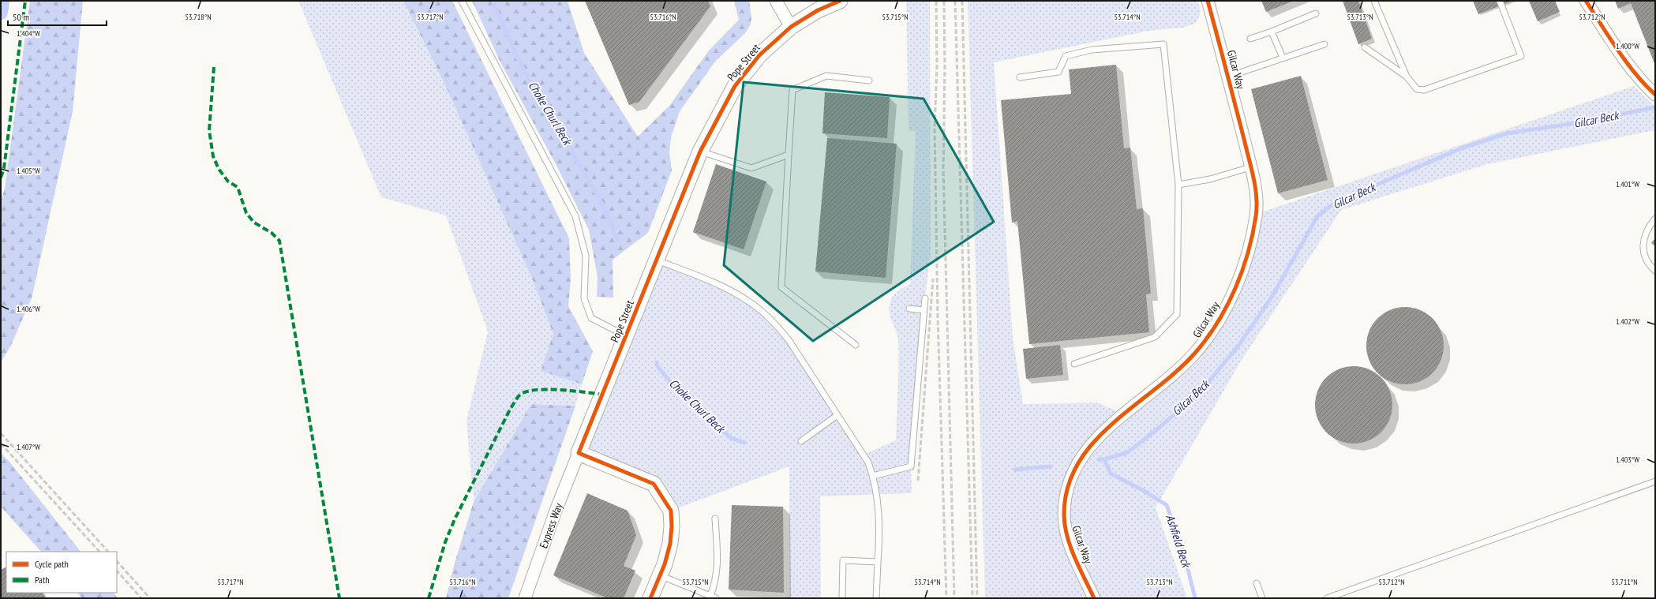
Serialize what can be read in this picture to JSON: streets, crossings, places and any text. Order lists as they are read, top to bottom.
{
  "streets": {
    "street": ["Pope Street", "Gilcar Way", "Express Way"]
  },
  "crossings": [
    ["Pope Street", "Express Way"]
  ],
  "water": ["Choke Churl Beck", "Gilcar Beck", "Ashfield Beck"],
  "legend": ["Cycle path", "Path"],
  "scale_bar": "50 m",
  "coordinates": [
    "53.718°N",
    "53.717°N",
    "53.716°N",
    "53.715°N",
    "53.714°N",
    "53.713°N",
    "53.712°N",
    "1.404°W",
    "1.400°W",
    "1.405°W",
    "1.401°W",
    "1.406°W",
    "1.402°W",
    "1.407°W",
    "1.403°W",
    "53.711°N"
  ]
}
